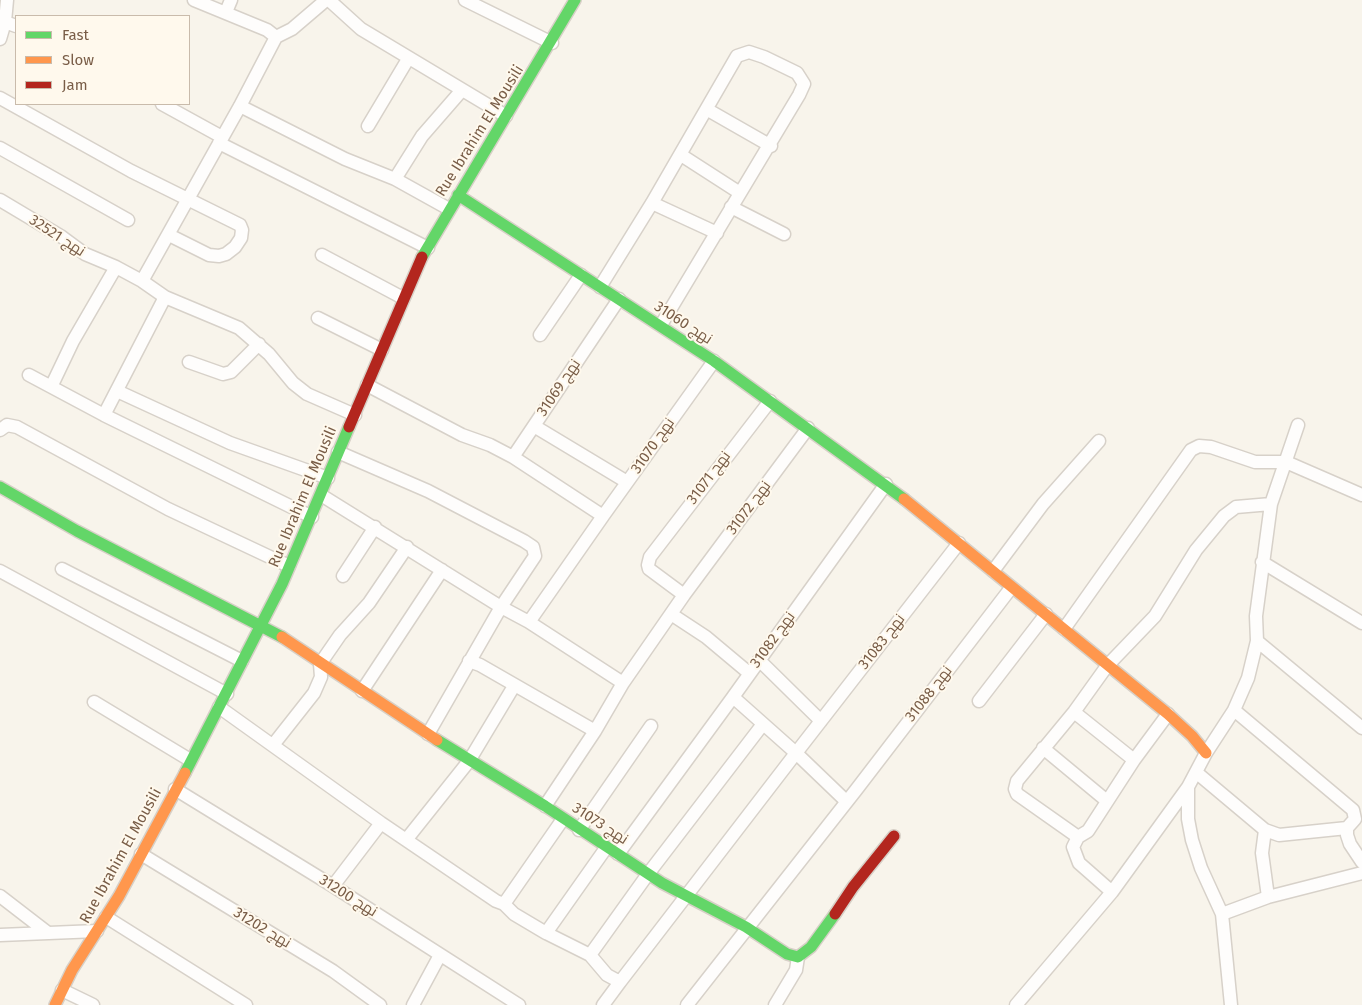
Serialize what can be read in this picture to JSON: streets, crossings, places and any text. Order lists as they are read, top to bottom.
{
  "streets": {
    "street": [
      "Rue Ibrahim El Mousili",
      "نهج 32521",
      "نهج 31060",
      "نهج 31069",
      "نهج 31070",
      "نهج 31071",
      "نهج 31072",
      "نهج 31082",
      "نهج 31083",
      "نهج 31088",
      "نهج 31073",
      "نهج 31200",
      "نهج 31202"
    ]
  },
  "crossings": [
    ["Rue Ibrahim El Mousili", "نهج 32521"],
    ["Rue Ibrahim El Mousili", "نهج 31060"],
    ["Rue Ibrahim El Mousili", "نهج 31073"],
    ["Rue Ibrahim El Mousili", "نهج 31200"],
    ["Rue Ibrahim El Mousili", "نهج 31202"],
    ["نهج 31060", "نهج 31069"],
    ["نهج 31060", "نهج 31070"],
    ["نهج 31060", "نهج 31071"],
    ["نهج 31060", "نهج 31072"],
    ["نهج 31060", "نهج 31082"],
    ["نهج 31060", "نهج 31083"],
    ["نهج 31071", "نهج 31072"],
    ["نهج 31072", "نهج 31073"],
    ["نهج 31082", "نهج 31073"],
    ["نهج 31088", "نهج 31073"]
  ],
  "legend": ["Fast", "Slow", "Jam"]
}
